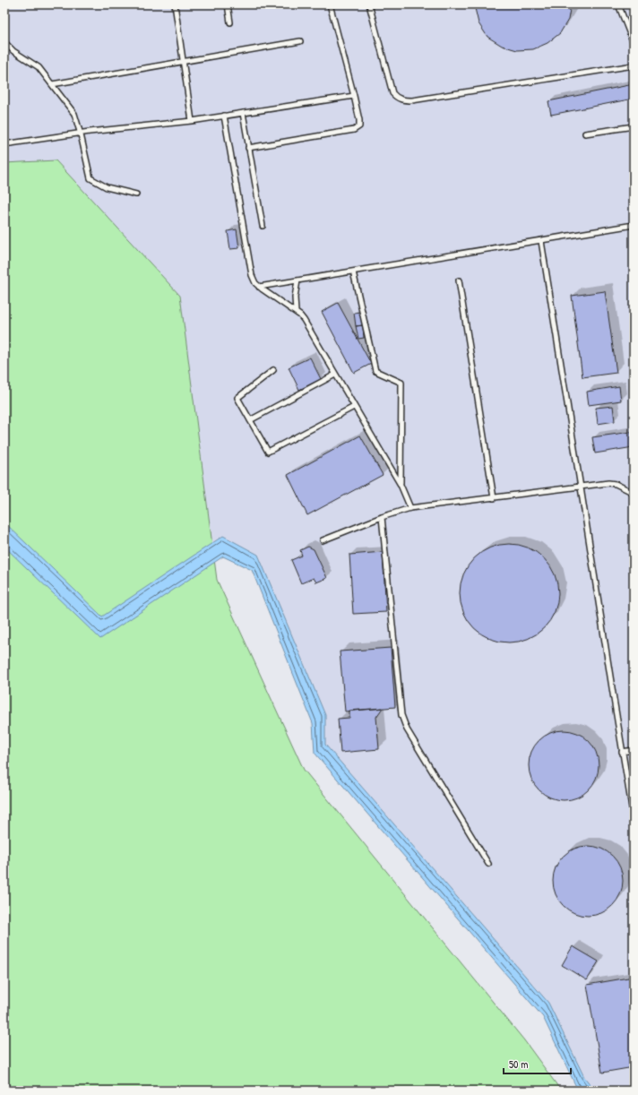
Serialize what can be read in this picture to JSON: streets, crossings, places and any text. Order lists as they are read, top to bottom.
{
  "scale_bar": "50 m"
}
